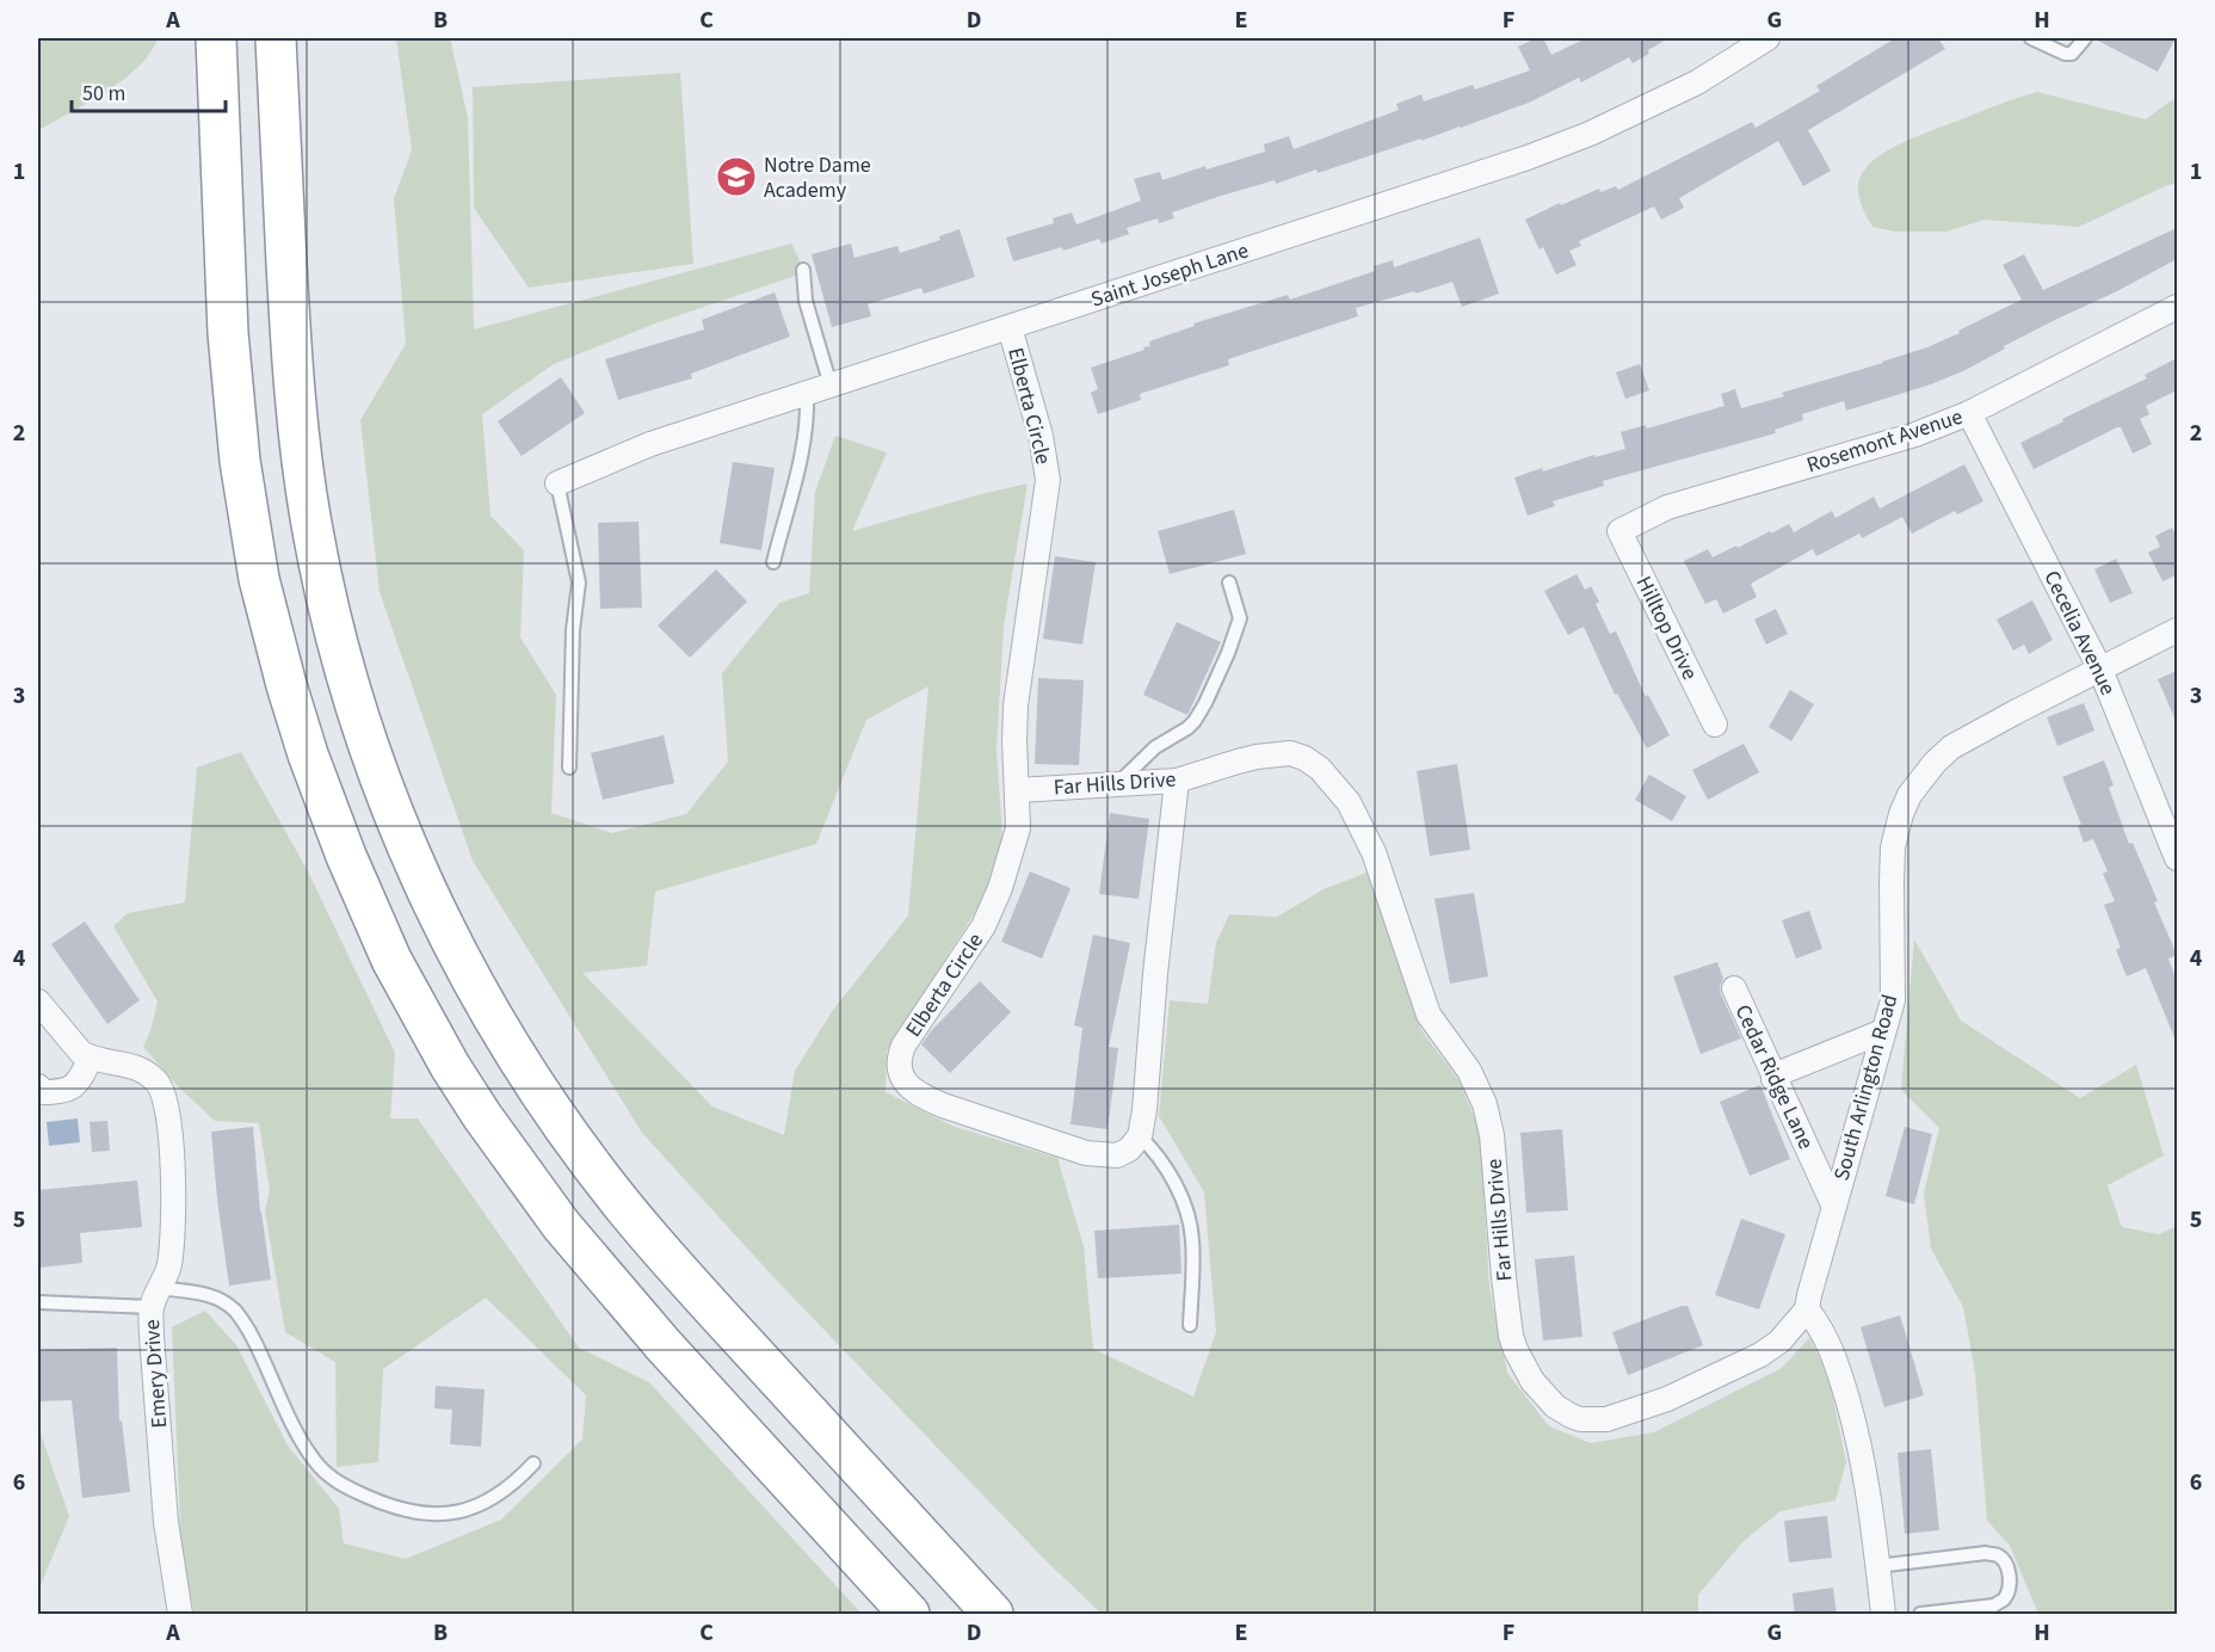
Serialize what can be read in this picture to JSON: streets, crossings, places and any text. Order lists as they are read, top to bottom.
{
  "streets": {
    "street": [
      "Saint Joseph Lane",
      "Elberta Circle",
      "Rosemont Avenue",
      "Hilltop Drive",
      "Cecelia Avenue",
      "Far Hills Drive",
      "Cedar Ridge Lane",
      "South Arlington Road",
      "Emery Drive"
    ]
  },
  "crossings": [
    ["Saint Joseph Lane", "Elberta Circle"],
    ["Elberta Circle", "Far Hills Drive"],
    ["Rosemont Avenue", "Hilltop Drive"],
    ["Rosemont Avenue", "Cecelia Avenue"],
    ["Cecelia Avenue", "South Arlington Road"],
    ["Far Hills Drive", "South Arlington Road"],
    ["Cedar Ridge Lane", "South Arlington Road"]
  ],
  "places": {
    "school or university": ["Notre Dame Academy"]
  },
  "scale_bar": "50 m",
  "grid": {
    "columns": [
      "A",
      "B",
      "C",
      "D",
      "E",
      "F",
      "G",
      "H"
    ],
    "rows": [
      "1",
      "2",
      "3",
      "4",
      "5",
      "6"
    ]
  }
}
